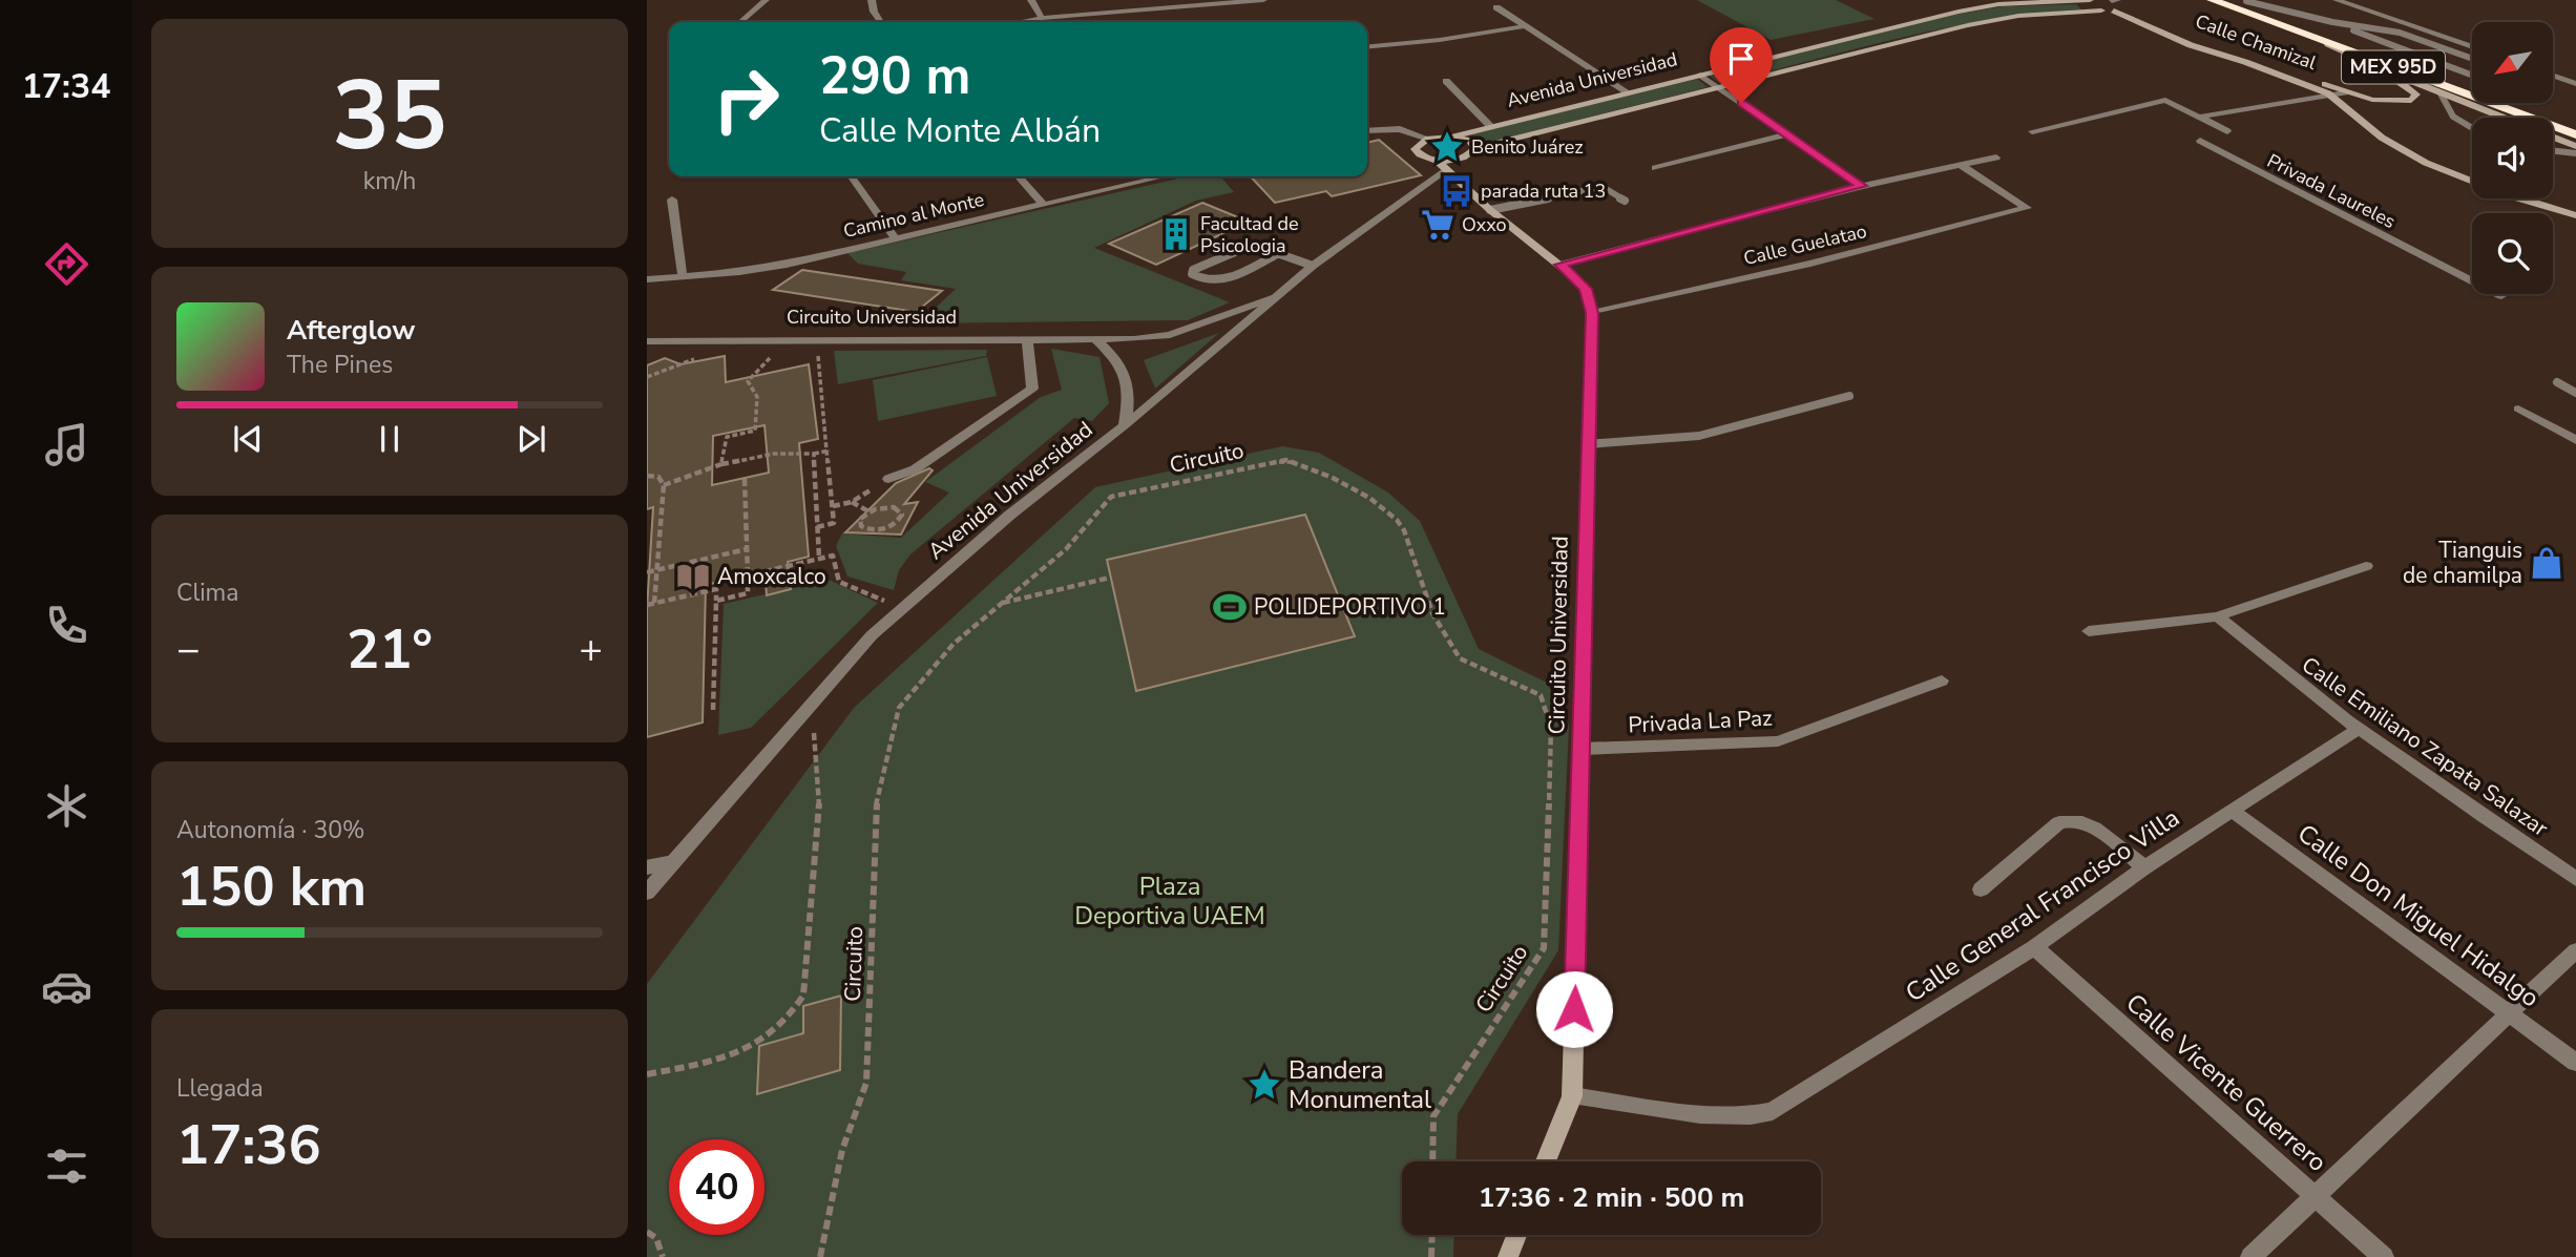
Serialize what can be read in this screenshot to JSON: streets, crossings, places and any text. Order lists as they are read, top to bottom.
{
  "streets": {
    "highway": ["MEX 95D"],
    "street": [
      "Calle Chamizal",
      "Avenida Universidad",
      "Privada Laureles",
      "Camino al Monte",
      "Calle Guelatao",
      "Circuito Universidad",
      "Privada La Paz",
      "Calle Emiliano Zapata Salazar",
      "Calle General Francisco Villa",
      "Calle Don Miguel Hidalgo",
      "Calle Vicente Guerrero"
    ],
    "path": ["Circuito"]
  },
  "crossings": [
    ["Calle Chamizal", "Avenida Universidad"],
    ["Avenida Universidad", "Circuito Universidad"],
    ["Calle Guelatao", "Circuito Universidad"],
    ["Circuito Universidad", "Privada La Paz"],
    ["Circuito Universidad", "Calle General Francisco Villa"],
    ["Calle Emiliano Zapata Salazar", "Calle General Francisco Villa"],
    ["Calle General Francisco Villa", "Calle Don Miguel Hidalgo"],
    ["Calle General Francisco Villa", "Calle Vicente Guerrero"]
  ],
  "parks": ["Plaza Deportiva UAEM"],
  "places": {
    "place": ["Benito Juárez", "Bandera Monumental"],
    "bus stop": ["parada ruta 13"],
    "supermarket": ["Oxxo"],
    "building": ["Facultad de Psicologia"],
    "shop": ["Tianguis de chamilpa"],
    "library": ["Amoxcalco"],
    "sports": ["POLIDEPORTIVO 1"]
  },
  "north": "bottom left",
  "page": {
    "tabs": "17:34",
    "tile": [
      ["35", "km/h"],
      "Clima",
      ["Autonomía · 30%", "150 km"],
      ["Llegada", "17:36"]
    ],
    "turn": ["290 m", "Calle Monte Albán"],
    "song": ["Afterglow", "The Pines"],
    "heat": ["−", "21°", "+"],
    "limit": "40",
    "trip": "17:36 · 2 min · 500 m"
  }
}
